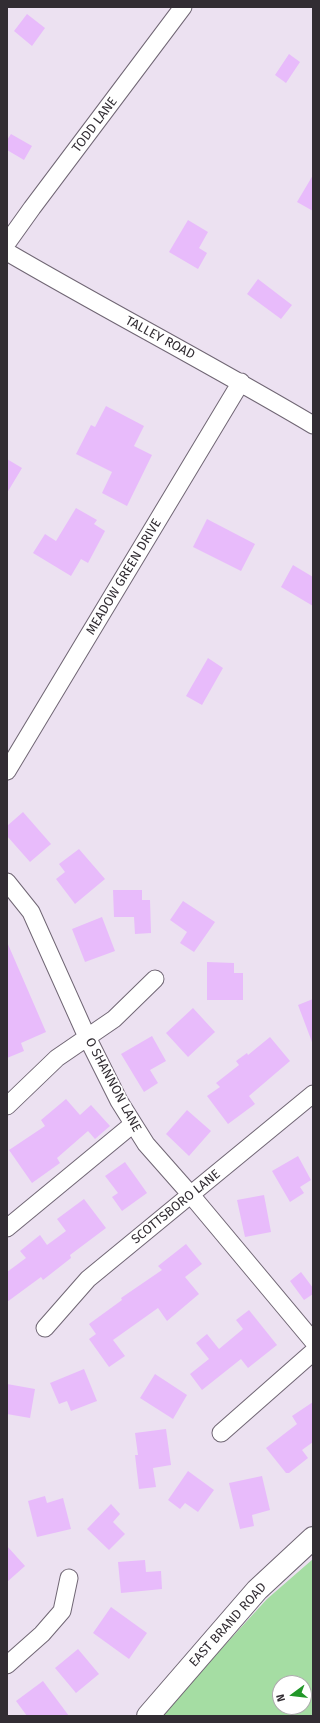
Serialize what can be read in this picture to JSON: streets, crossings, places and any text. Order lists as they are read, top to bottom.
{
  "streets": {
    "main road": ["EAST BRAND ROAD"],
    "street": [
      "TODD LANE",
      "TALLEY ROAD",
      "MEADOW GREEN DRIVE",
      "O SHANNON LANE",
      "SCOTTSBORO LANE"
    ]
  },
  "crossings": [
    ["TALLEY ROAD", "MEADOW GREEN DRIVE"],
    ["O SHANNON LANE", "SCOTTSBORO LANE"]
  ],
  "north": "left"
}
